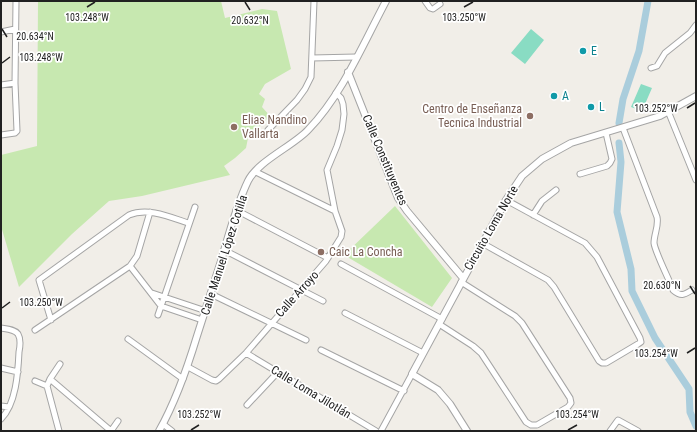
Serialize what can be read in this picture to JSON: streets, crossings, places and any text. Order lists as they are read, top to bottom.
{
  "streets": {
    "street": [
      "Calle Constituyentes",
      "Circuito Loma Norte",
      "Calle Manuel López Cotilla",
      "Calle Arroyo",
      "Calle Loma Jilotlán"
    ]
  },
  "crossings": [
    ["Calle Constituyentes", "Circuito Loma Norte"],
    ["Calle Constituyentes", "Calle Manuel López Cotilla"],
    ["Calle Manuel López Cotilla", "Calle Arroyo"],
    ["Calle Arroyo", "Calle Loma Jilotlán"]
  ],
  "places": [
    "E",
    "A",
    "L",
    "Centro de Enseñanza Tecnica Industrial",
    "Elias Nandino Vallarta",
    "Caic La Concha"
  ],
  "coordinates": [
    "103.248°W",
    "103.250°W",
    "20.632°N",
    "20.634°N",
    "103.252°W",
    "20.630°N",
    "103.254°W"
  ]
}
